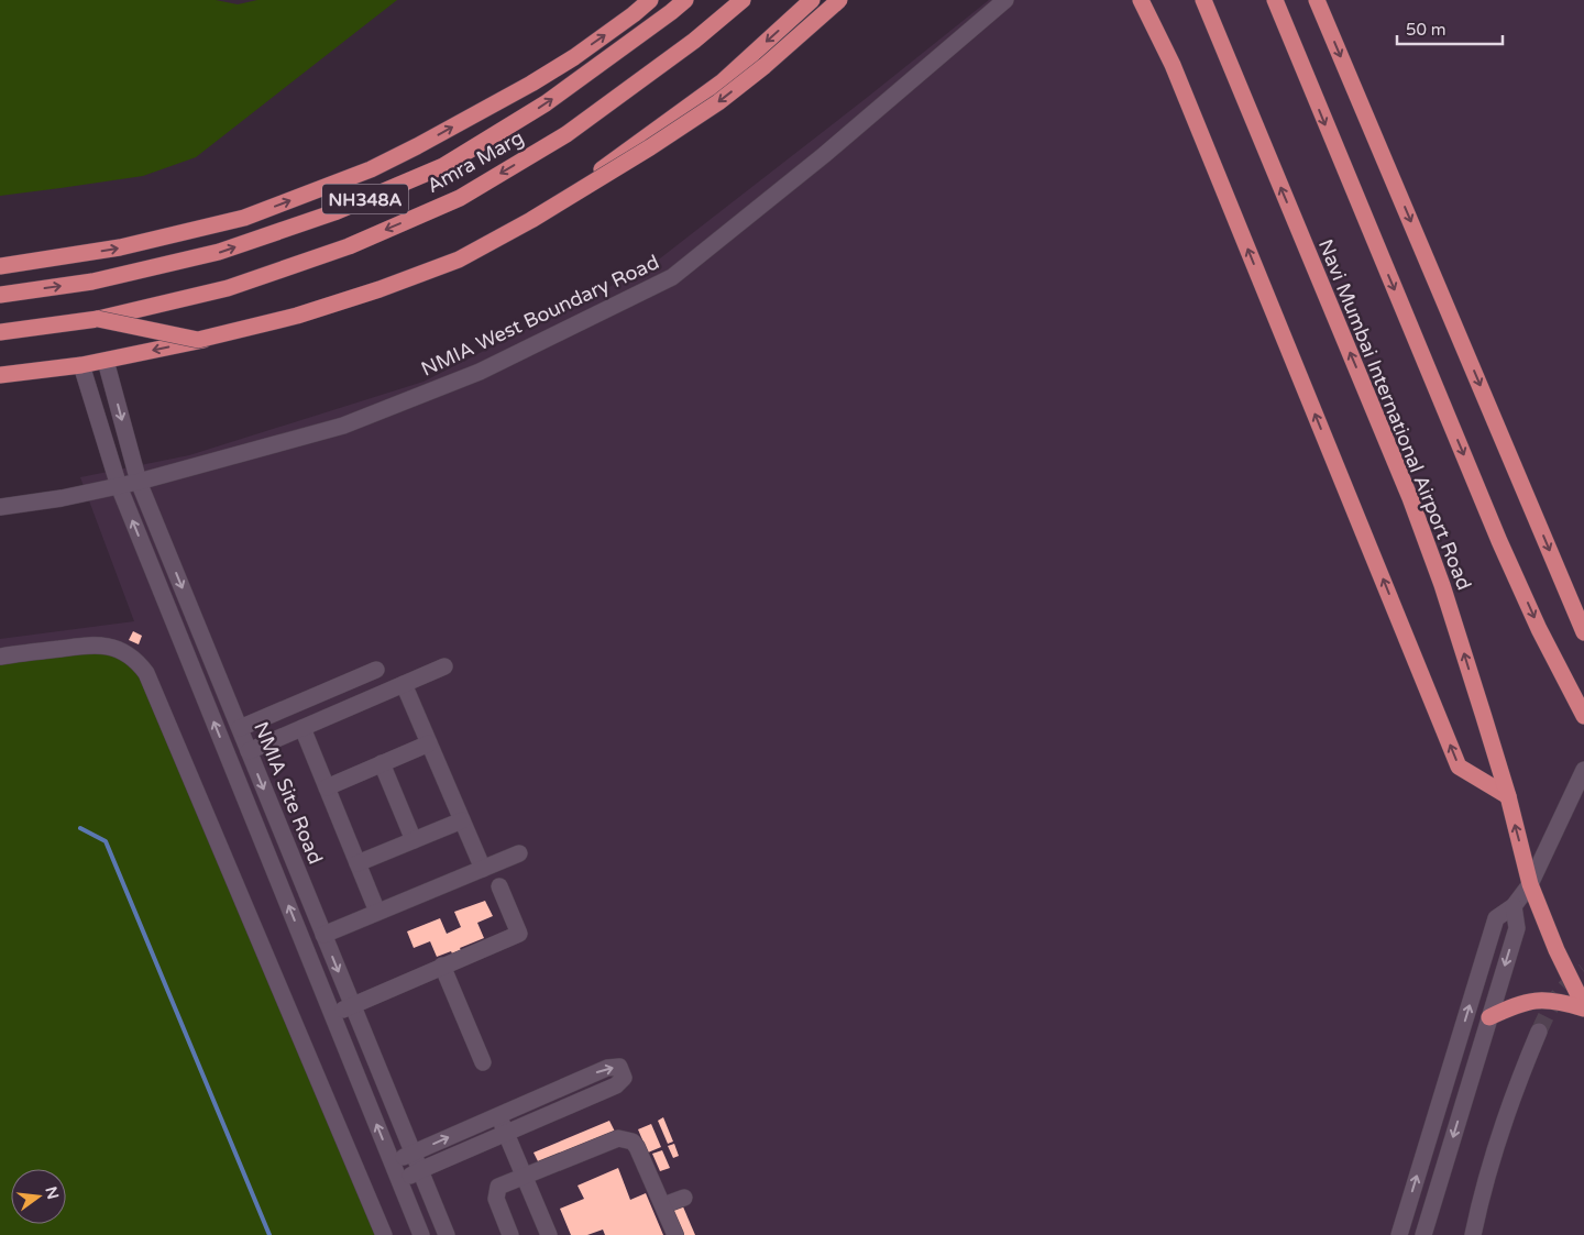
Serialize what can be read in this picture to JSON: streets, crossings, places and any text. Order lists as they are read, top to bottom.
{
  "streets": {
    "highway": ["Amra Marg", "NH348A", "Navi Mumbai International Airport Road"],
    "street": ["NMIA West Boundary Road", "NMIA Site Road"]
  },
  "crossings": [
    ["NMIA West Boundary Road", "NMIA Site Road"]
  ],
  "scale_bar": "50 m",
  "north": "right"
}
